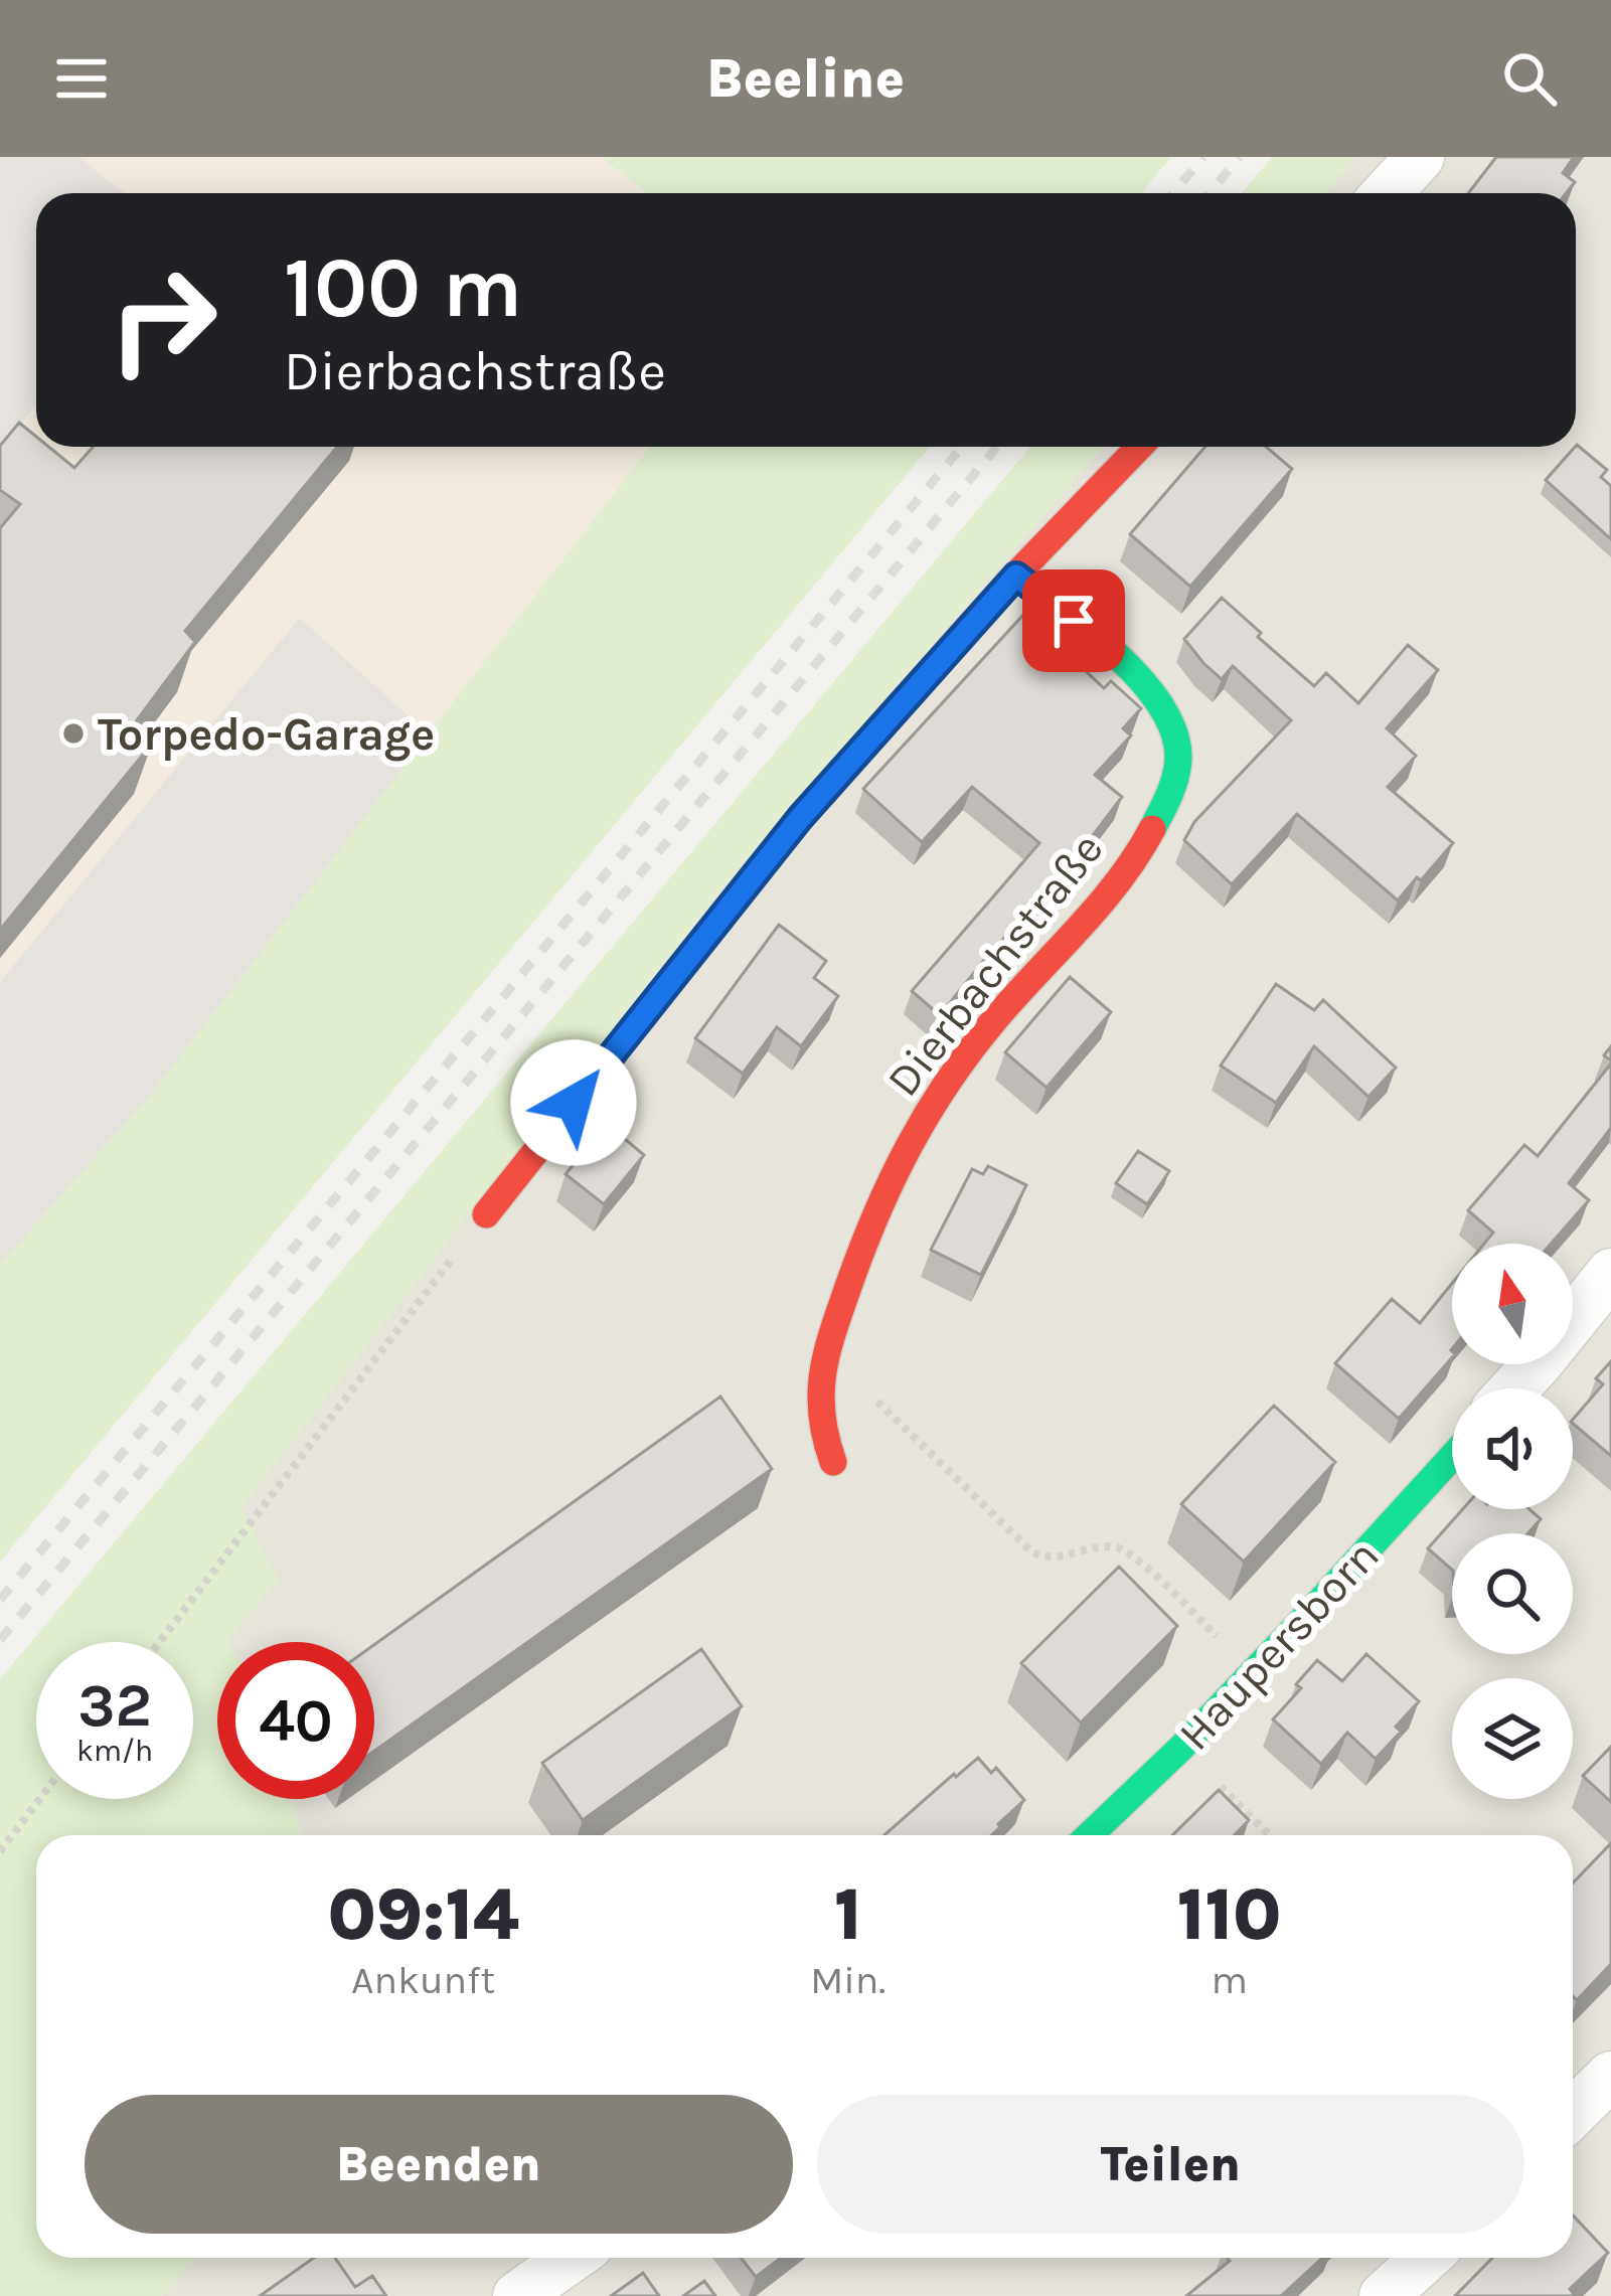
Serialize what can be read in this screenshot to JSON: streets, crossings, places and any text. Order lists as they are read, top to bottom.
{
  "streets": {
    "street": ["Dierbachstraße", "Haupersborn"]
  },
  "places": ["Torpedo-Garage"],
  "north": "top",
  "page": {
    "header": "Beeline",
    "turn": ["100 m", "Dierbachstraße"],
    "speed": "32 km/h",
    "limit": "40",
    "eta": [
      "09:14",
      "Ankunft",
      "1",
      "Min.",
      "110",
      "m"
    ],
    "buttons": ["Beenden", "Teilen"]
  }
}
